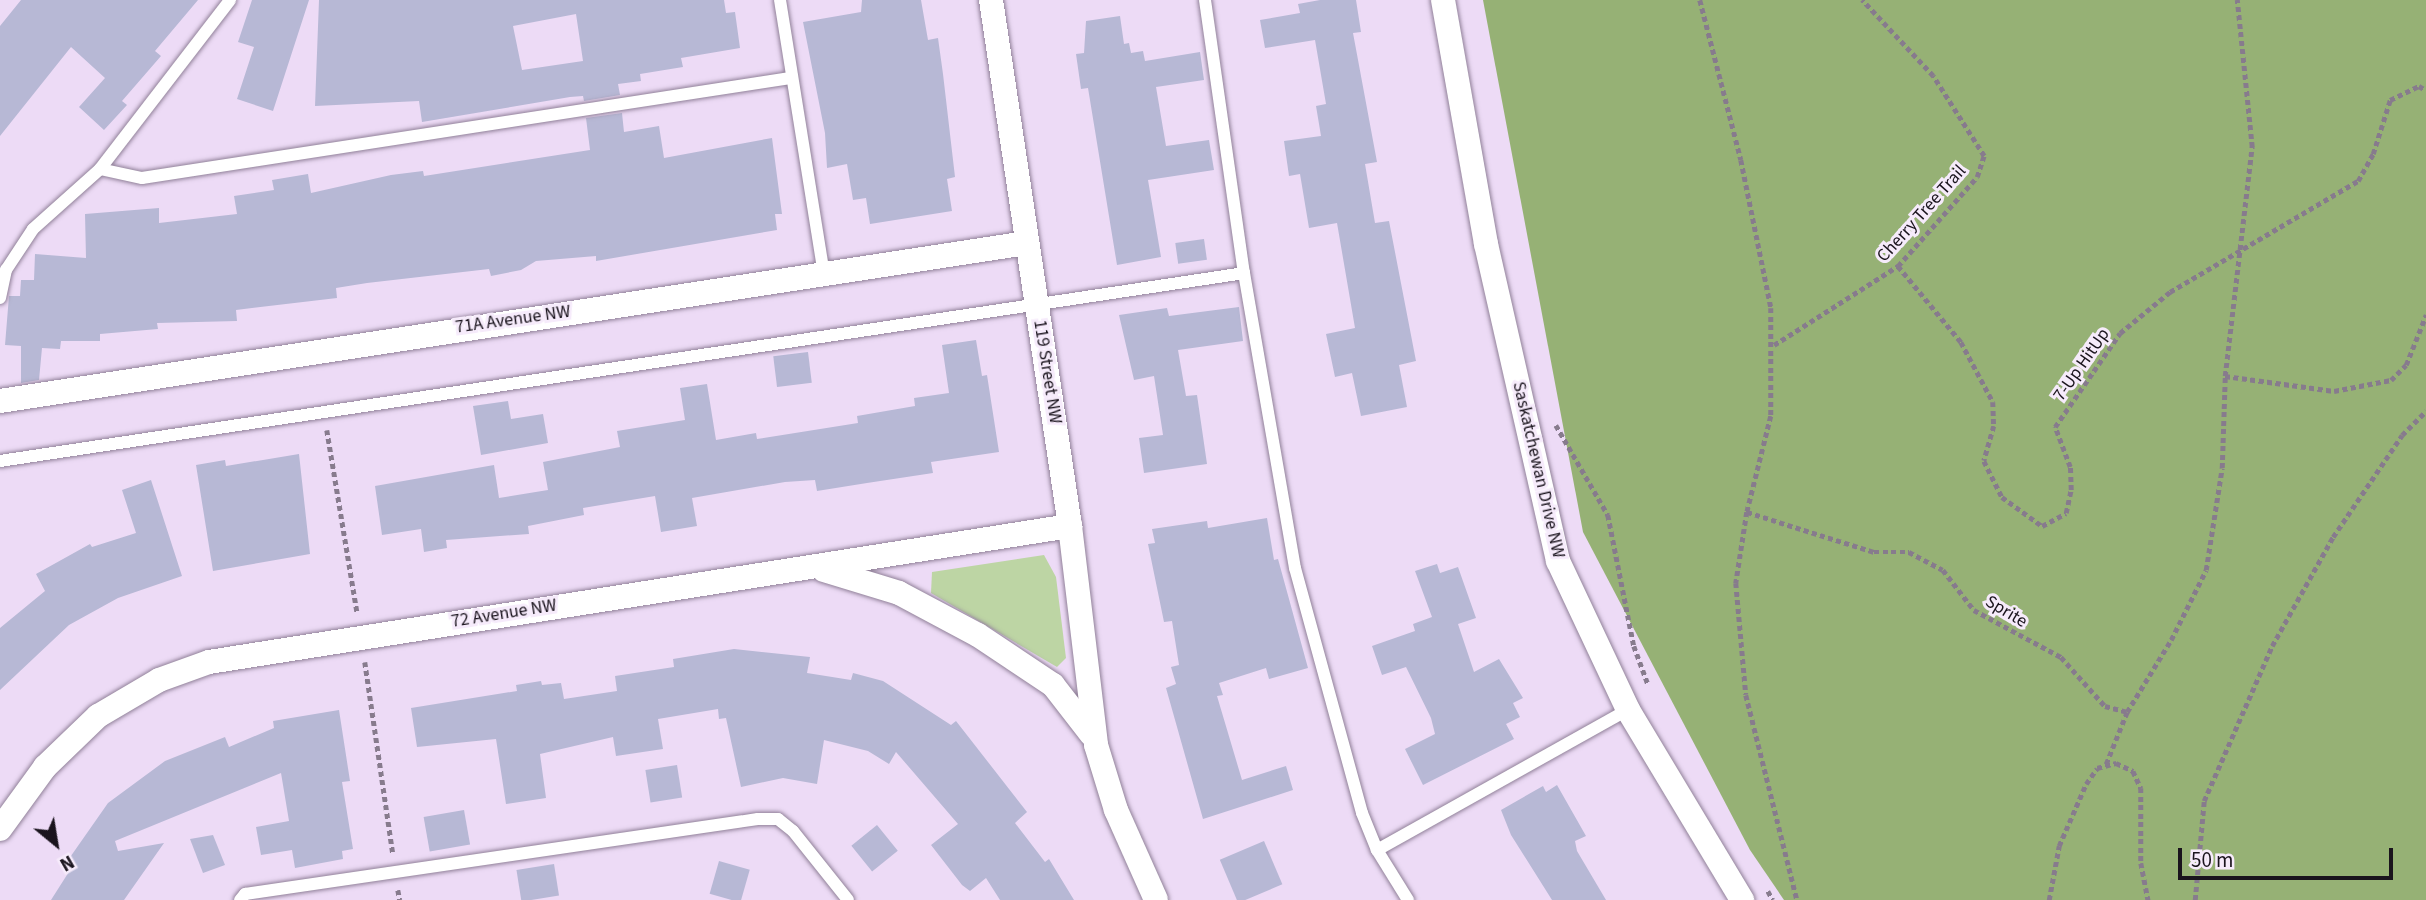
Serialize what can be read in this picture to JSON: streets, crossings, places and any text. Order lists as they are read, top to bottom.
{
  "streets": {
    "street": [
      "71A Avenue NW",
      "119 Street NW",
      "Saskatchewan Drive NW",
      "72 Avenue NW"
    ],
    "path": ["Cherry Tree Trail", "7-Up HitUp", "Sprite"]
  },
  "crossings": [
    ["Cherry Tree Trail", "7-Up HitUp"],
    ["71A Avenue NW", "119 Street NW"],
    ["119 Street NW", "72 Avenue NW"]
  ],
  "scale_bar": "50 m",
  "north": "bottom right"
}
